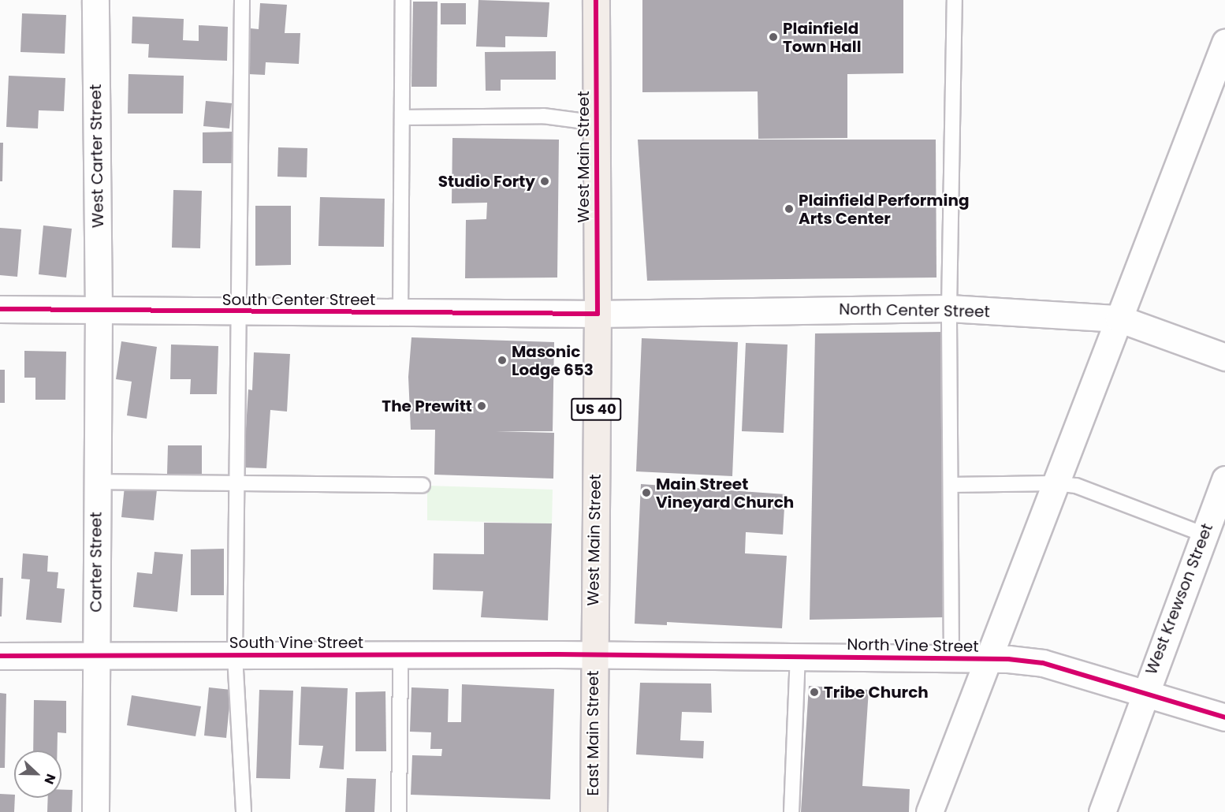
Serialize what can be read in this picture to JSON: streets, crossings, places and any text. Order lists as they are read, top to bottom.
{
  "streets": {
    "main road": ["West Main Street", "US 40", "East Main Street"],
    "street": [
      "West Carter Street",
      "South Center Street",
      "North Center Street",
      "Carter Street",
      "West Krewson Street",
      "South Vine Street",
      "North Vine Street"
    ]
  },
  "crossings": [
    ["West Carter Street", "South Center Street"],
    ["West Carter Street", "Carter Street"],
    ["West Main Street", "South Center Street"],
    ["West Main Street", "North Center Street"],
    ["West Main Street", "South Vine Street"],
    ["West Main Street", "North Vine Street"],
    ["West Main Street", "East Main Street"],
    ["South Center Street", "North Center Street"],
    ["South Center Street", "Carter Street"],
    ["Carter Street", "South Vine Street"],
    ["West Krewson Street", "North Vine Street"],
    ["South Vine Street", "North Vine Street"],
    ["South Vine Street", "East Main Street"],
    ["North Vine Street", "East Main Street"]
  ],
  "places": [
    "Plainfield Town Hall",
    "Studio Forty",
    "Plainfield Performing Arts Center",
    "Masonic Lodge 653",
    "The Prewitt",
    "Main Street Vineyard Church",
    "Tribe Church"
  ],
  "north": "right"
}
